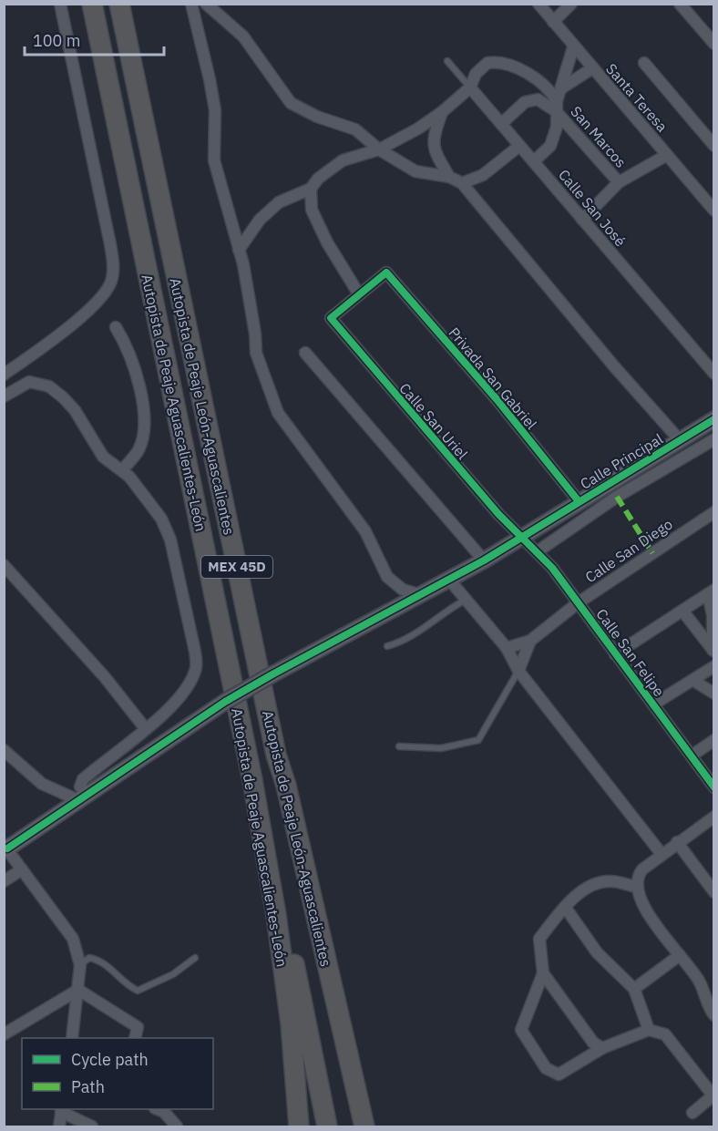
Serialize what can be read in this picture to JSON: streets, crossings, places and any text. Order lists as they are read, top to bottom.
{
  "streets": {
    "highway": ["Autopista de Peaje Aguascalientes-León", "Autopista de Peaje León-Aguascalientes", "MEX 45D"],
    "street": [
      "Santa Teresa",
      "San Marcos",
      "Calle San José",
      "Privada San Gabriel",
      "Calle San Uriel",
      "Calle Principal",
      "Calle San Diego",
      "Calle San Felipe"
    ]
  },
  "crossings": [
    ["San Marcos", "Calle San José"],
    ["Privada San Gabriel", "Calle San Uriel"],
    ["Privada San Gabriel", "Calle Principal"],
    ["Calle San Uriel", "Calle Principal"],
    ["Calle San Uriel", "Calle San Felipe"],
    ["Calle Principal", "Calle San Felipe"],
    ["Calle San Diego", "Calle San Felipe"]
  ],
  "legend": ["Cycle path", "Path"],
  "scale_bar": "100 m"
}
